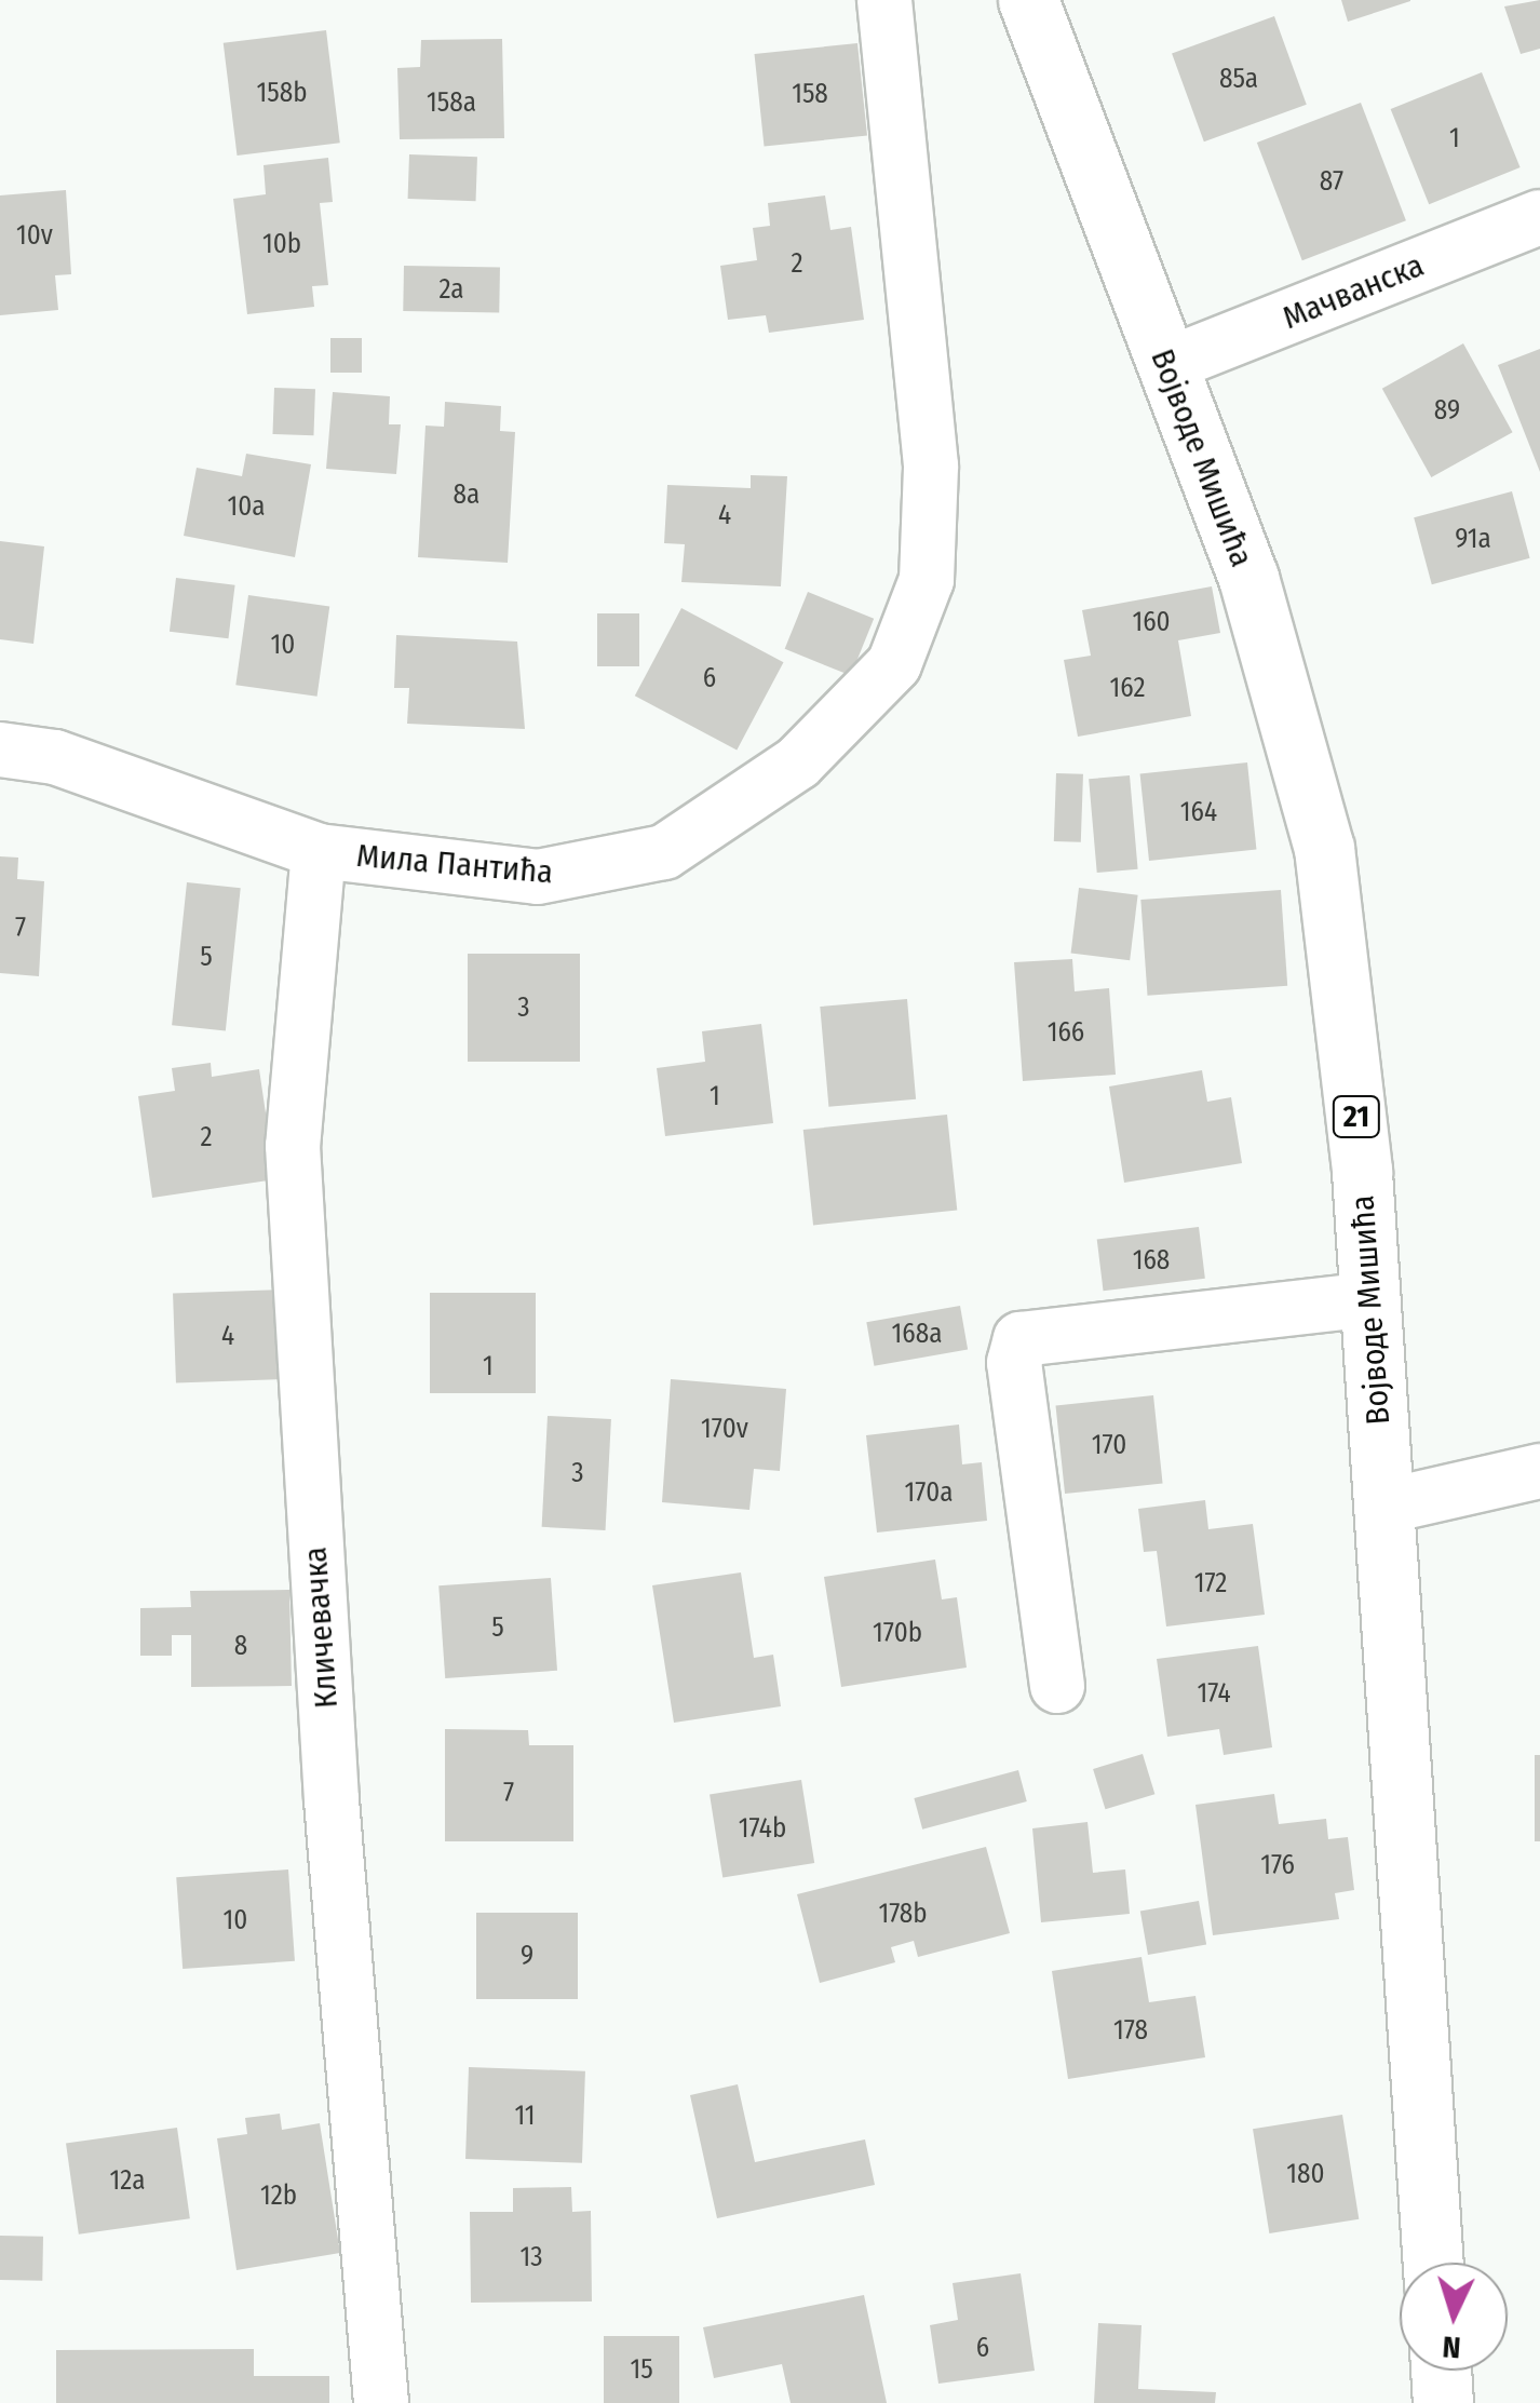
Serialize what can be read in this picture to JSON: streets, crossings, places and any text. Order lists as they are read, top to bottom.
{
  "streets": {
    "main road": ["Војводе Мишића", "21"],
    "street": ["Мачванска", "Мила Пантића", "Кличевачка"]
  },
  "crossings": [
    ["Мачванска", "Војводе Мишића"],
    ["Мила Пантића", "Кличевачка"]
  ],
  "house_numbers": [
    "85a",
    "158b",
    "158",
    "158a",
    "1",
    "87",
    "10v",
    "10b",
    "2",
    "2a",
    "89",
    "8a",
    "10a",
    "4",
    "91a",
    "160",
    "10",
    "6",
    "162",
    "164",
    "7",
    "5",
    "3",
    "166",
    "1",
    "2",
    "168",
    "168a",
    "4",
    "1",
    "170v",
    "170",
    "3",
    "170a",
    "172",
    "5",
    "170b",
    "8",
    "174",
    "7",
    "174b",
    "176",
    "178b",
    "10",
    "9",
    "178",
    "11",
    "180",
    "12a",
    "12b",
    "13",
    "6",
    "15"
  ],
  "north": "bottom"
}
